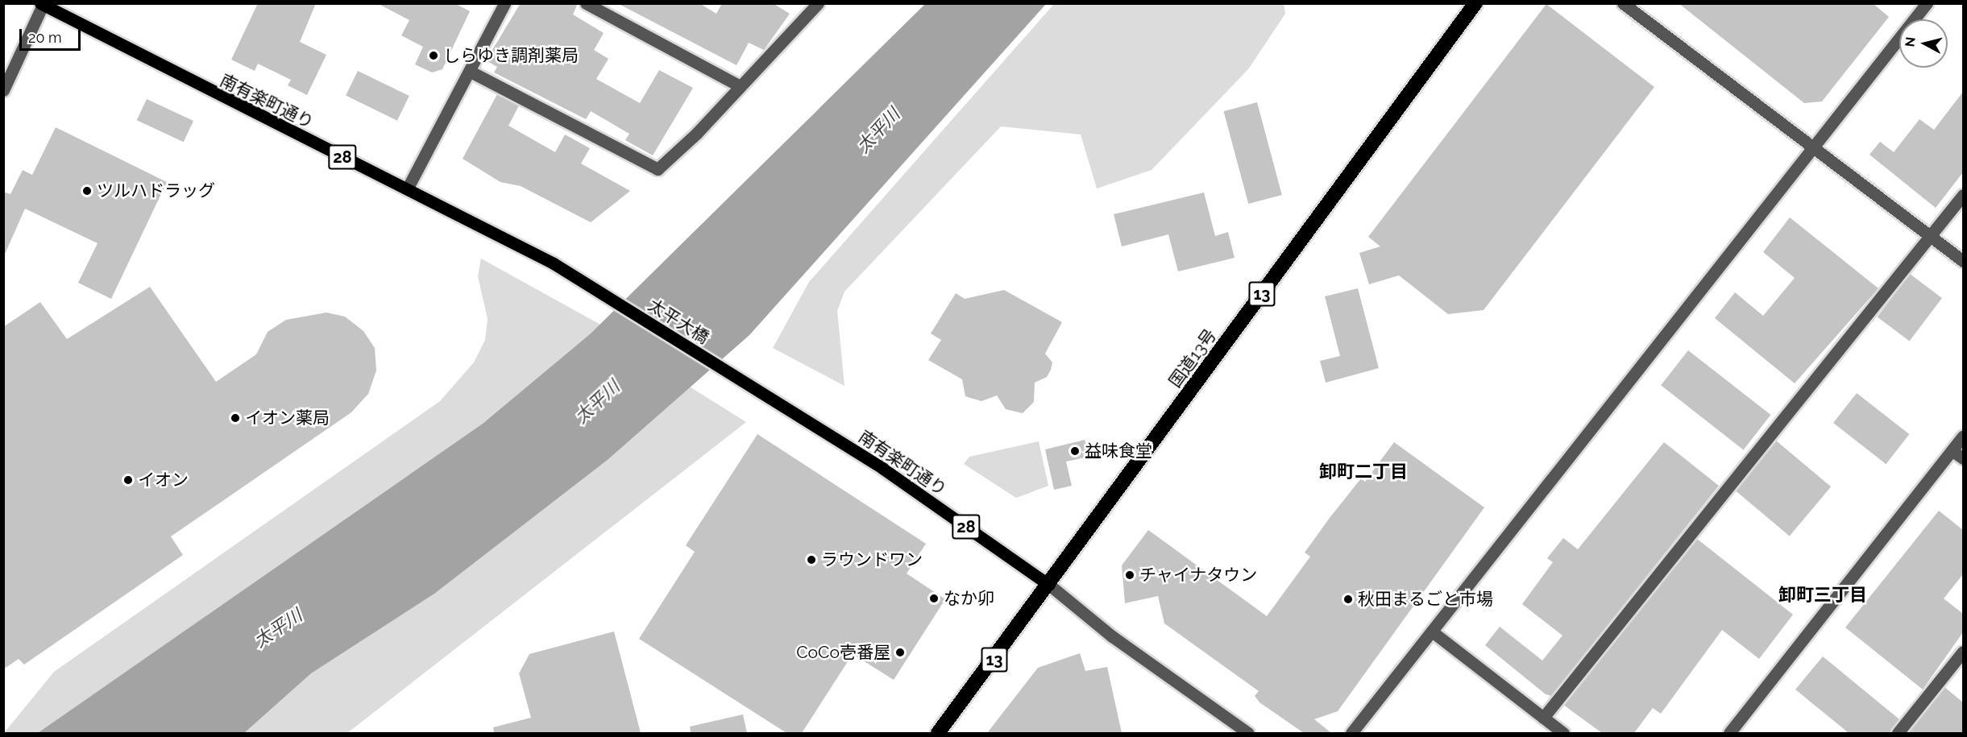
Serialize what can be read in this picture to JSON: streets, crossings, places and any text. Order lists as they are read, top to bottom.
{
  "streets": {
    "highway": ["13", "国道13号"],
    "main road": ["南有楽町通り", "28", "太平大橋"]
  },
  "crossings": [
    ["南有楽町通り", "太平大橋"],
    ["南有楽町通り", "国道13号"]
  ],
  "districts": ["卸町二丁目", "卸町三丁目"],
  "water": ["太平川"],
  "places": [
    "しらゆき調剤薬局",
    "ツルハドラッグ",
    "イオン薬局",
    "益味食堂",
    "イオン",
    "ラウンドワン",
    "チャイナタウン",
    "なか卯",
    "秋田まるごと市場",
    "CoCo壱番屋"
  ],
  "scale_bar": "20 m",
  "north": "left"
}
